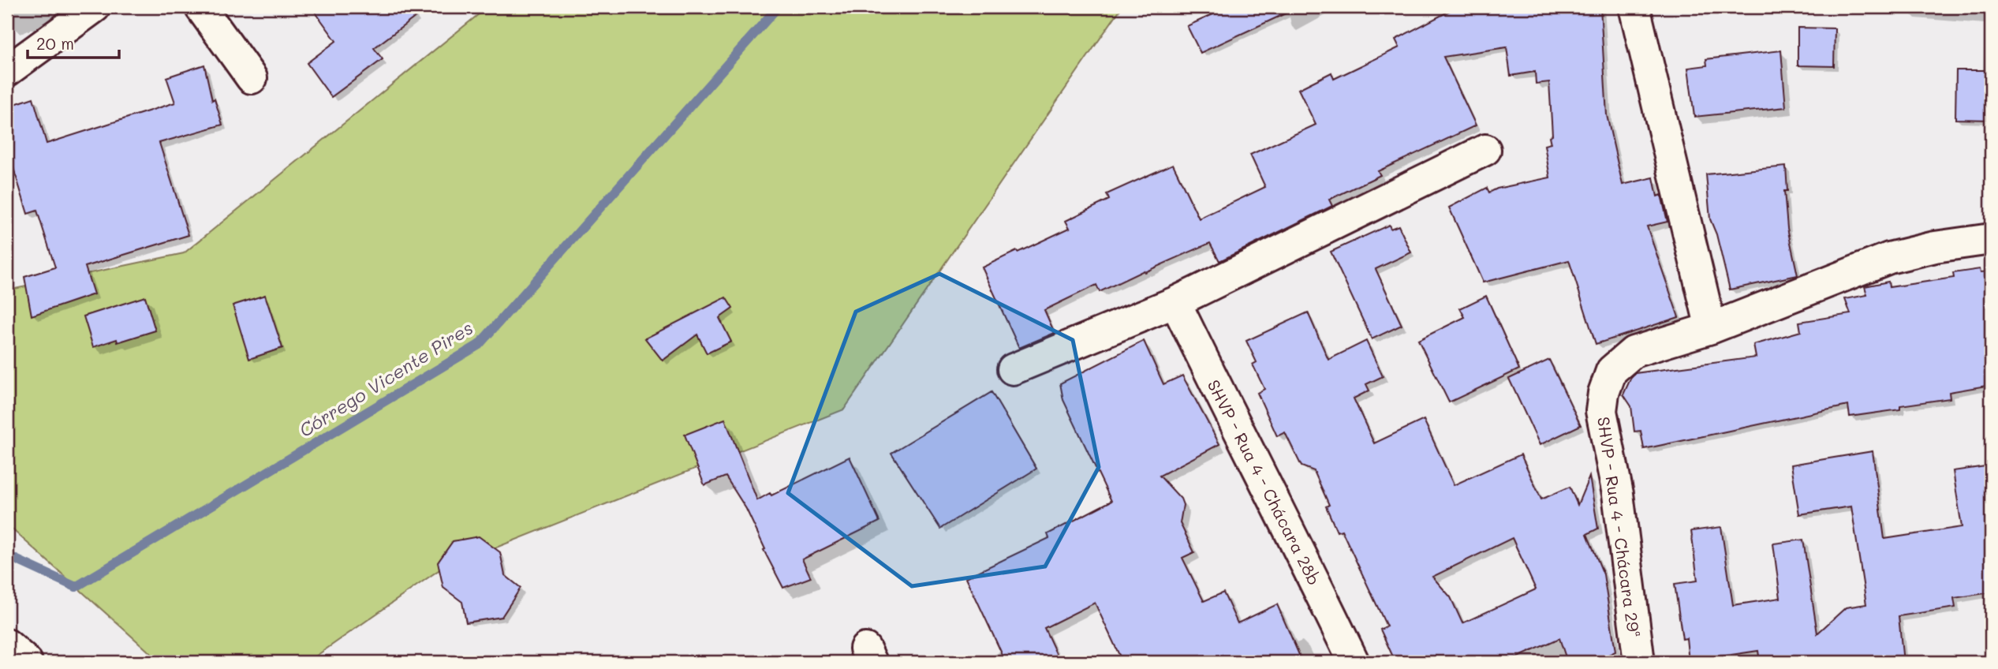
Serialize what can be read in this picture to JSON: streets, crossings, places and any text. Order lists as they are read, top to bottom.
{
  "streets": {
    "street": ["SHVP - Rua 4 - Chácara 28b", "SHVP - Rua 4 - Chácara 29ª"]
  },
  "water": ["Córrego Vicente Pires"],
  "scale_bar": "20 m"
}
